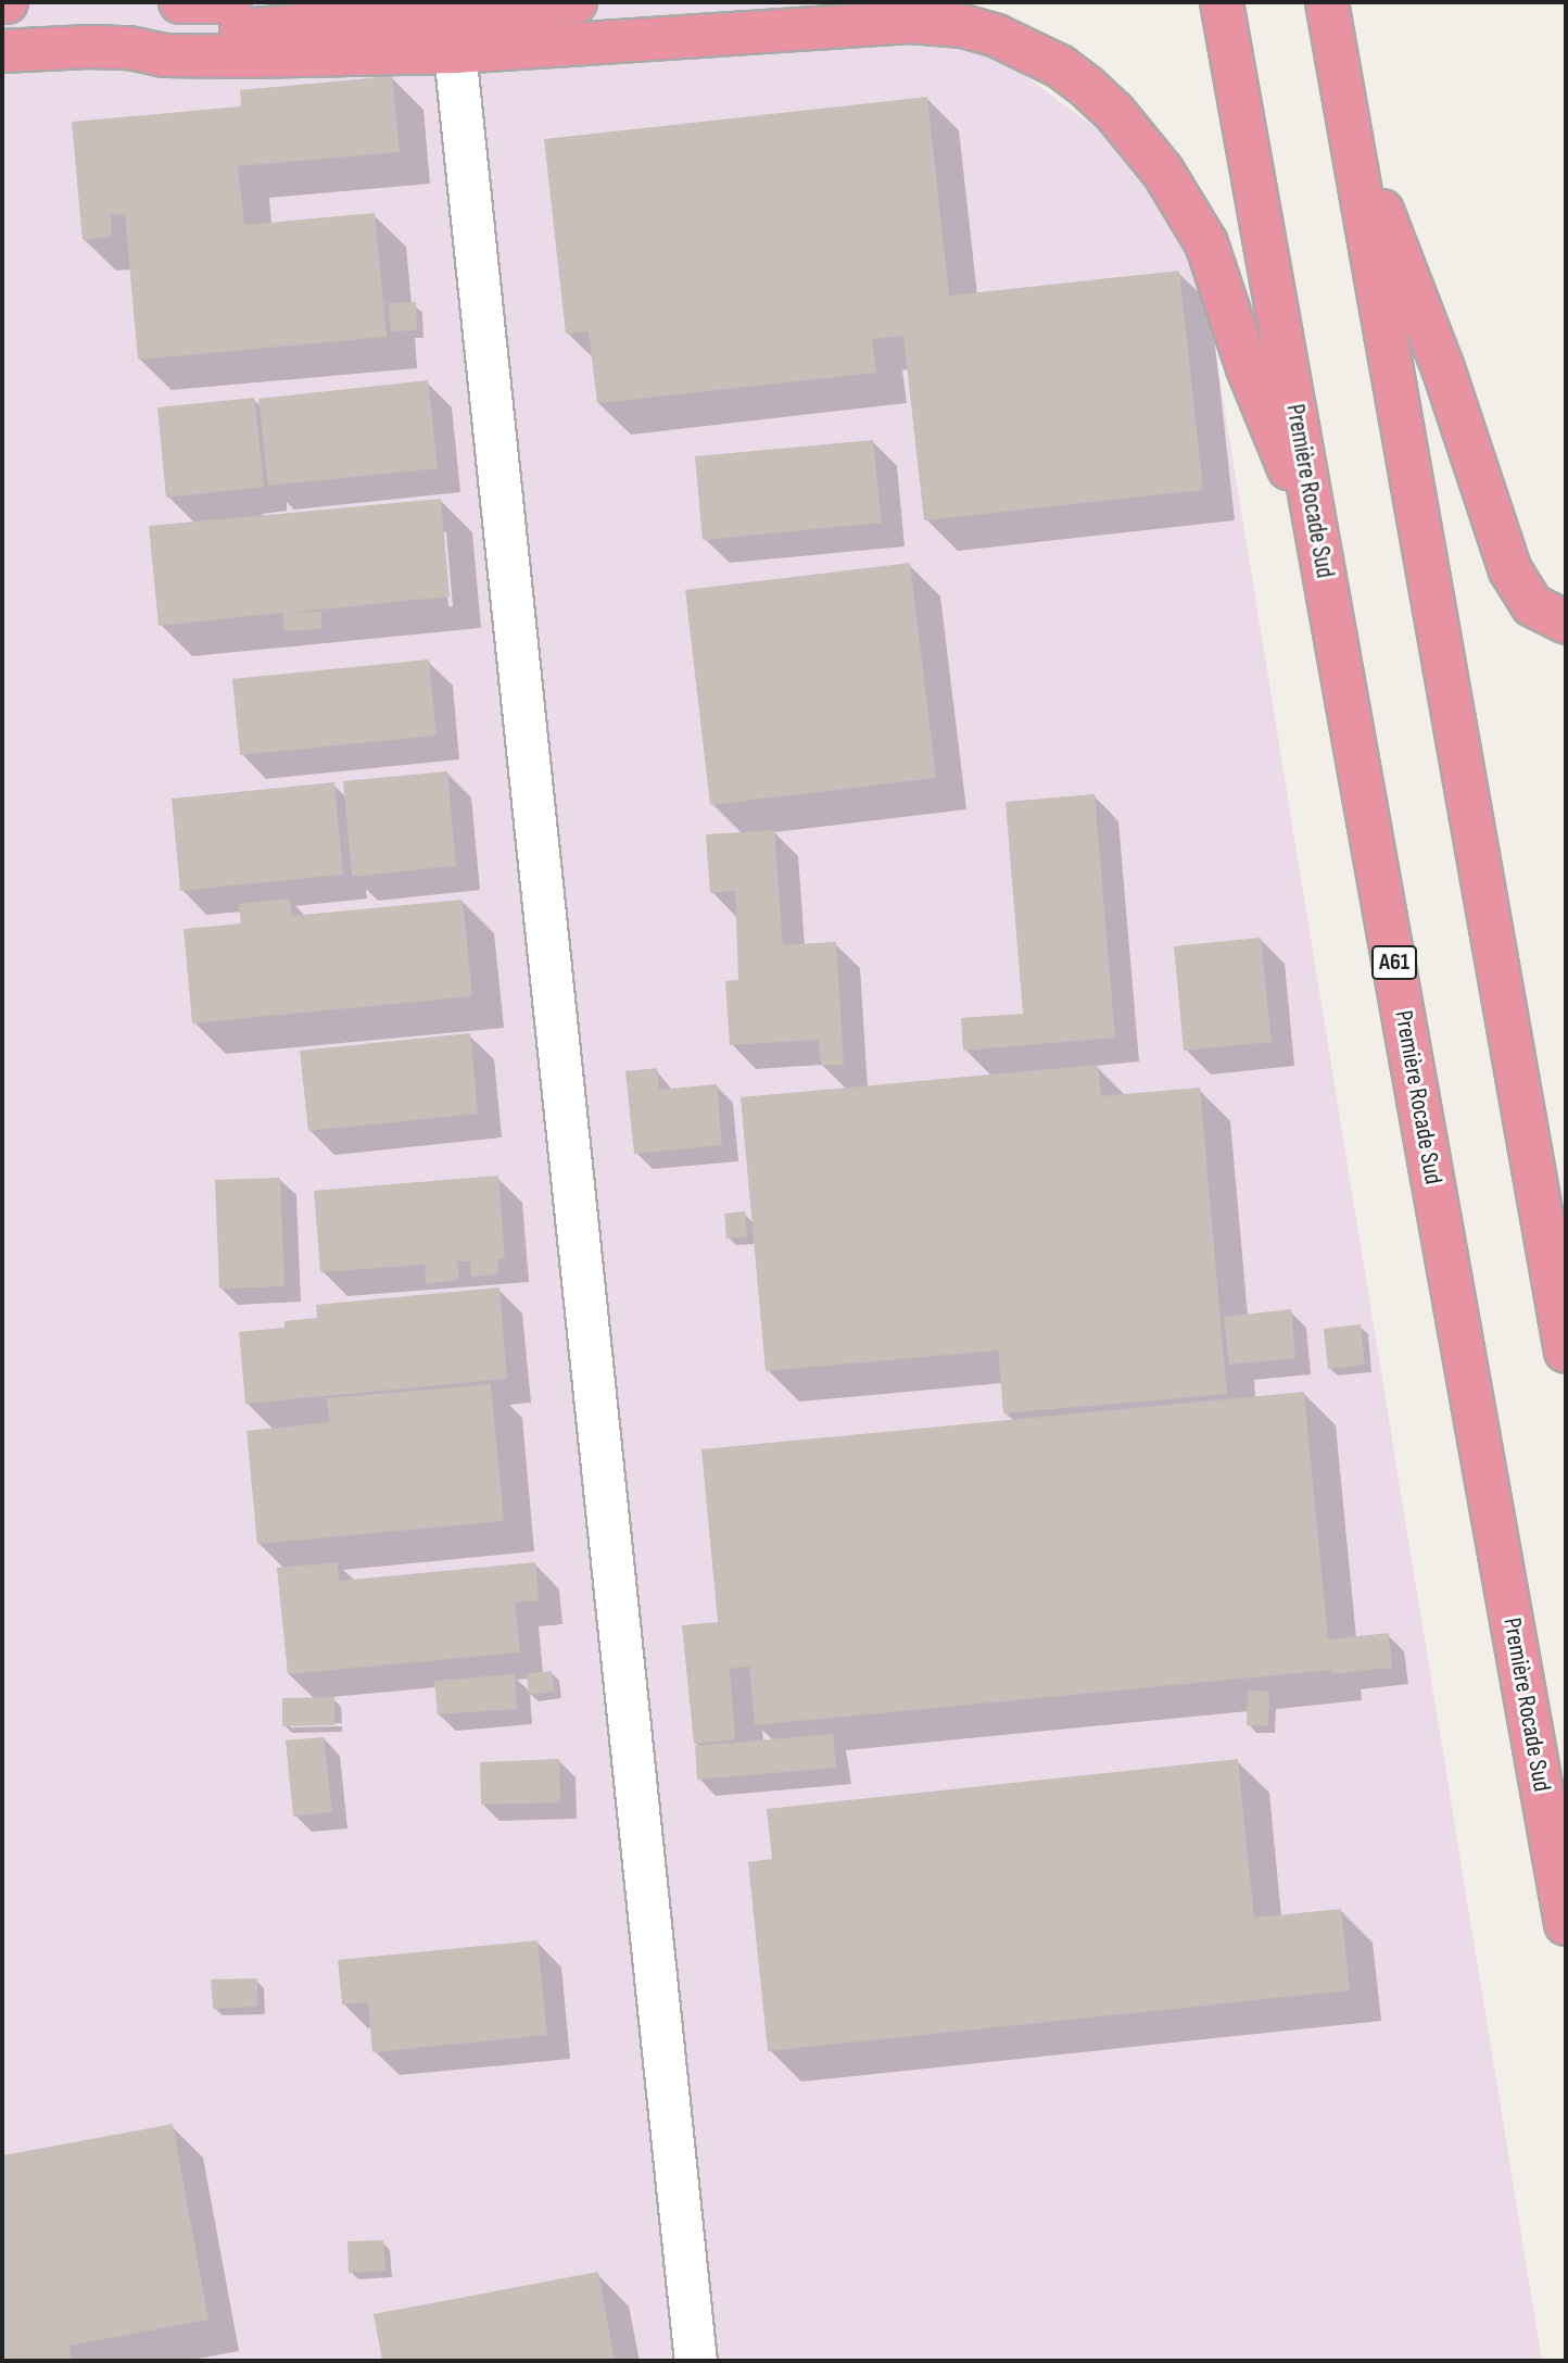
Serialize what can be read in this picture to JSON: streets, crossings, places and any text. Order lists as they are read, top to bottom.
{
  "streets": {
    "highway": ["Première Rocade Sud", "A61"]
  }
}
